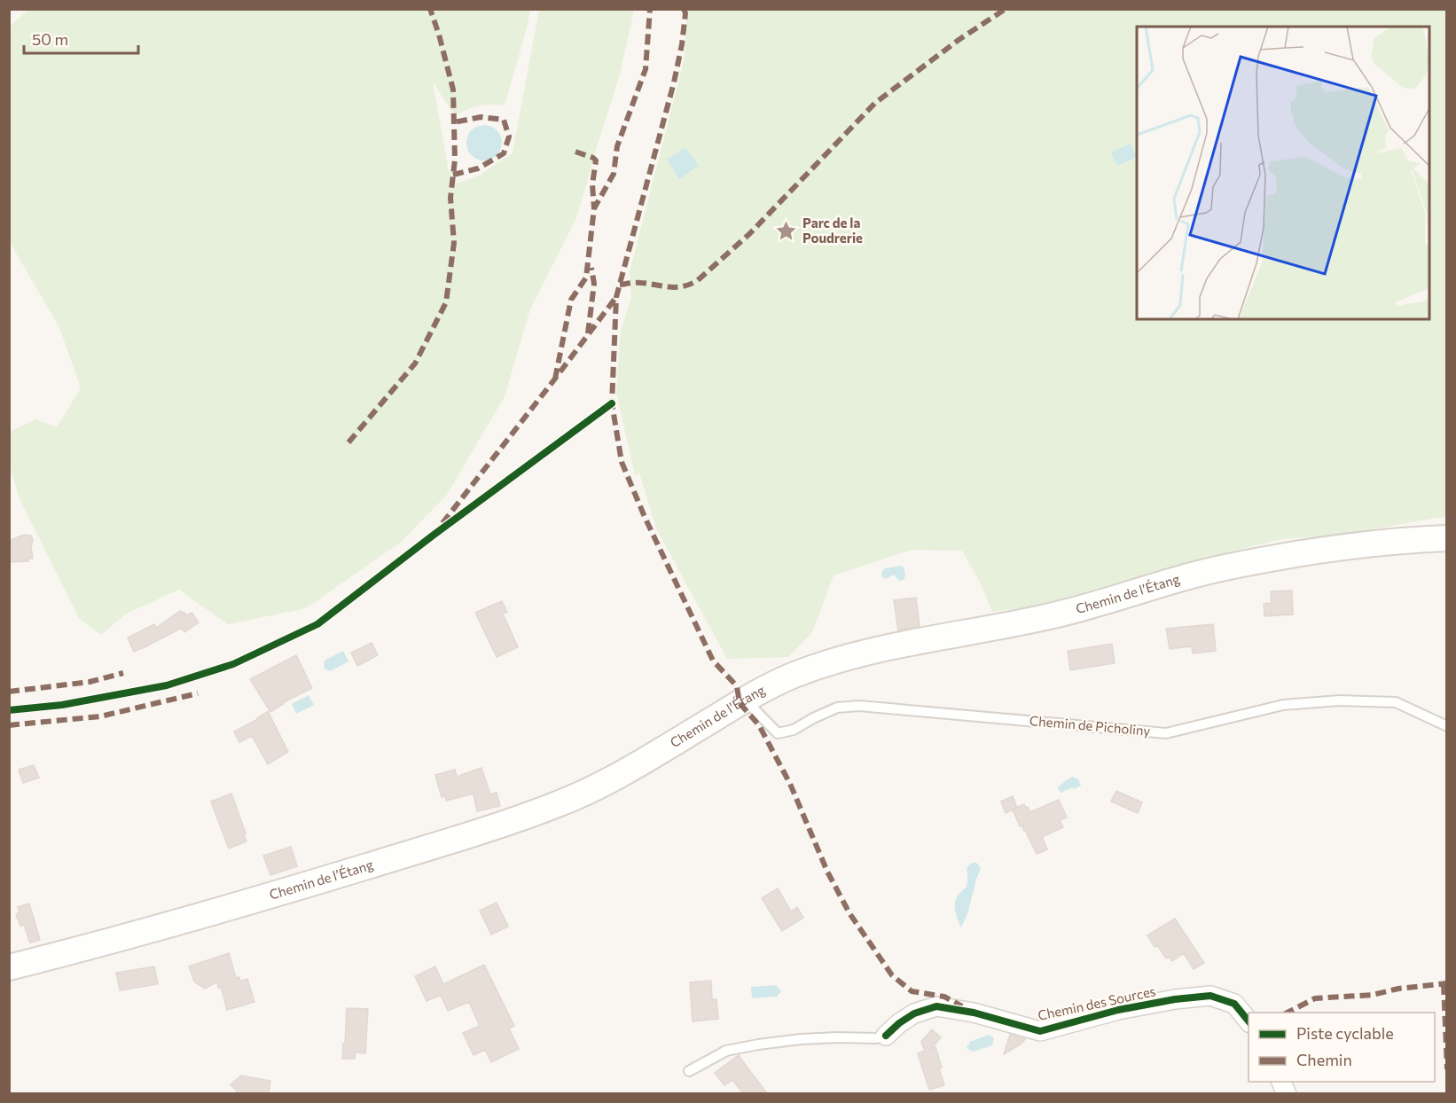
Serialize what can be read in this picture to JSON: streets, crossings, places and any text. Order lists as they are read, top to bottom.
{
  "streets": {
    "main road": ["Chemin de l’Étang"],
    "street": ["Chemin des Sources"],
    "lane": ["Chemin de Picholiny"]
  },
  "crossings": [
    ["Chemin de l’Étang", "Chemin de Picholiny"]
  ],
  "places": {
    "place": ["Parc de la Poudrerie"]
  },
  "legend": ["Piste cyclable", "Chemin"],
  "scale_bar": "50 m"
}
